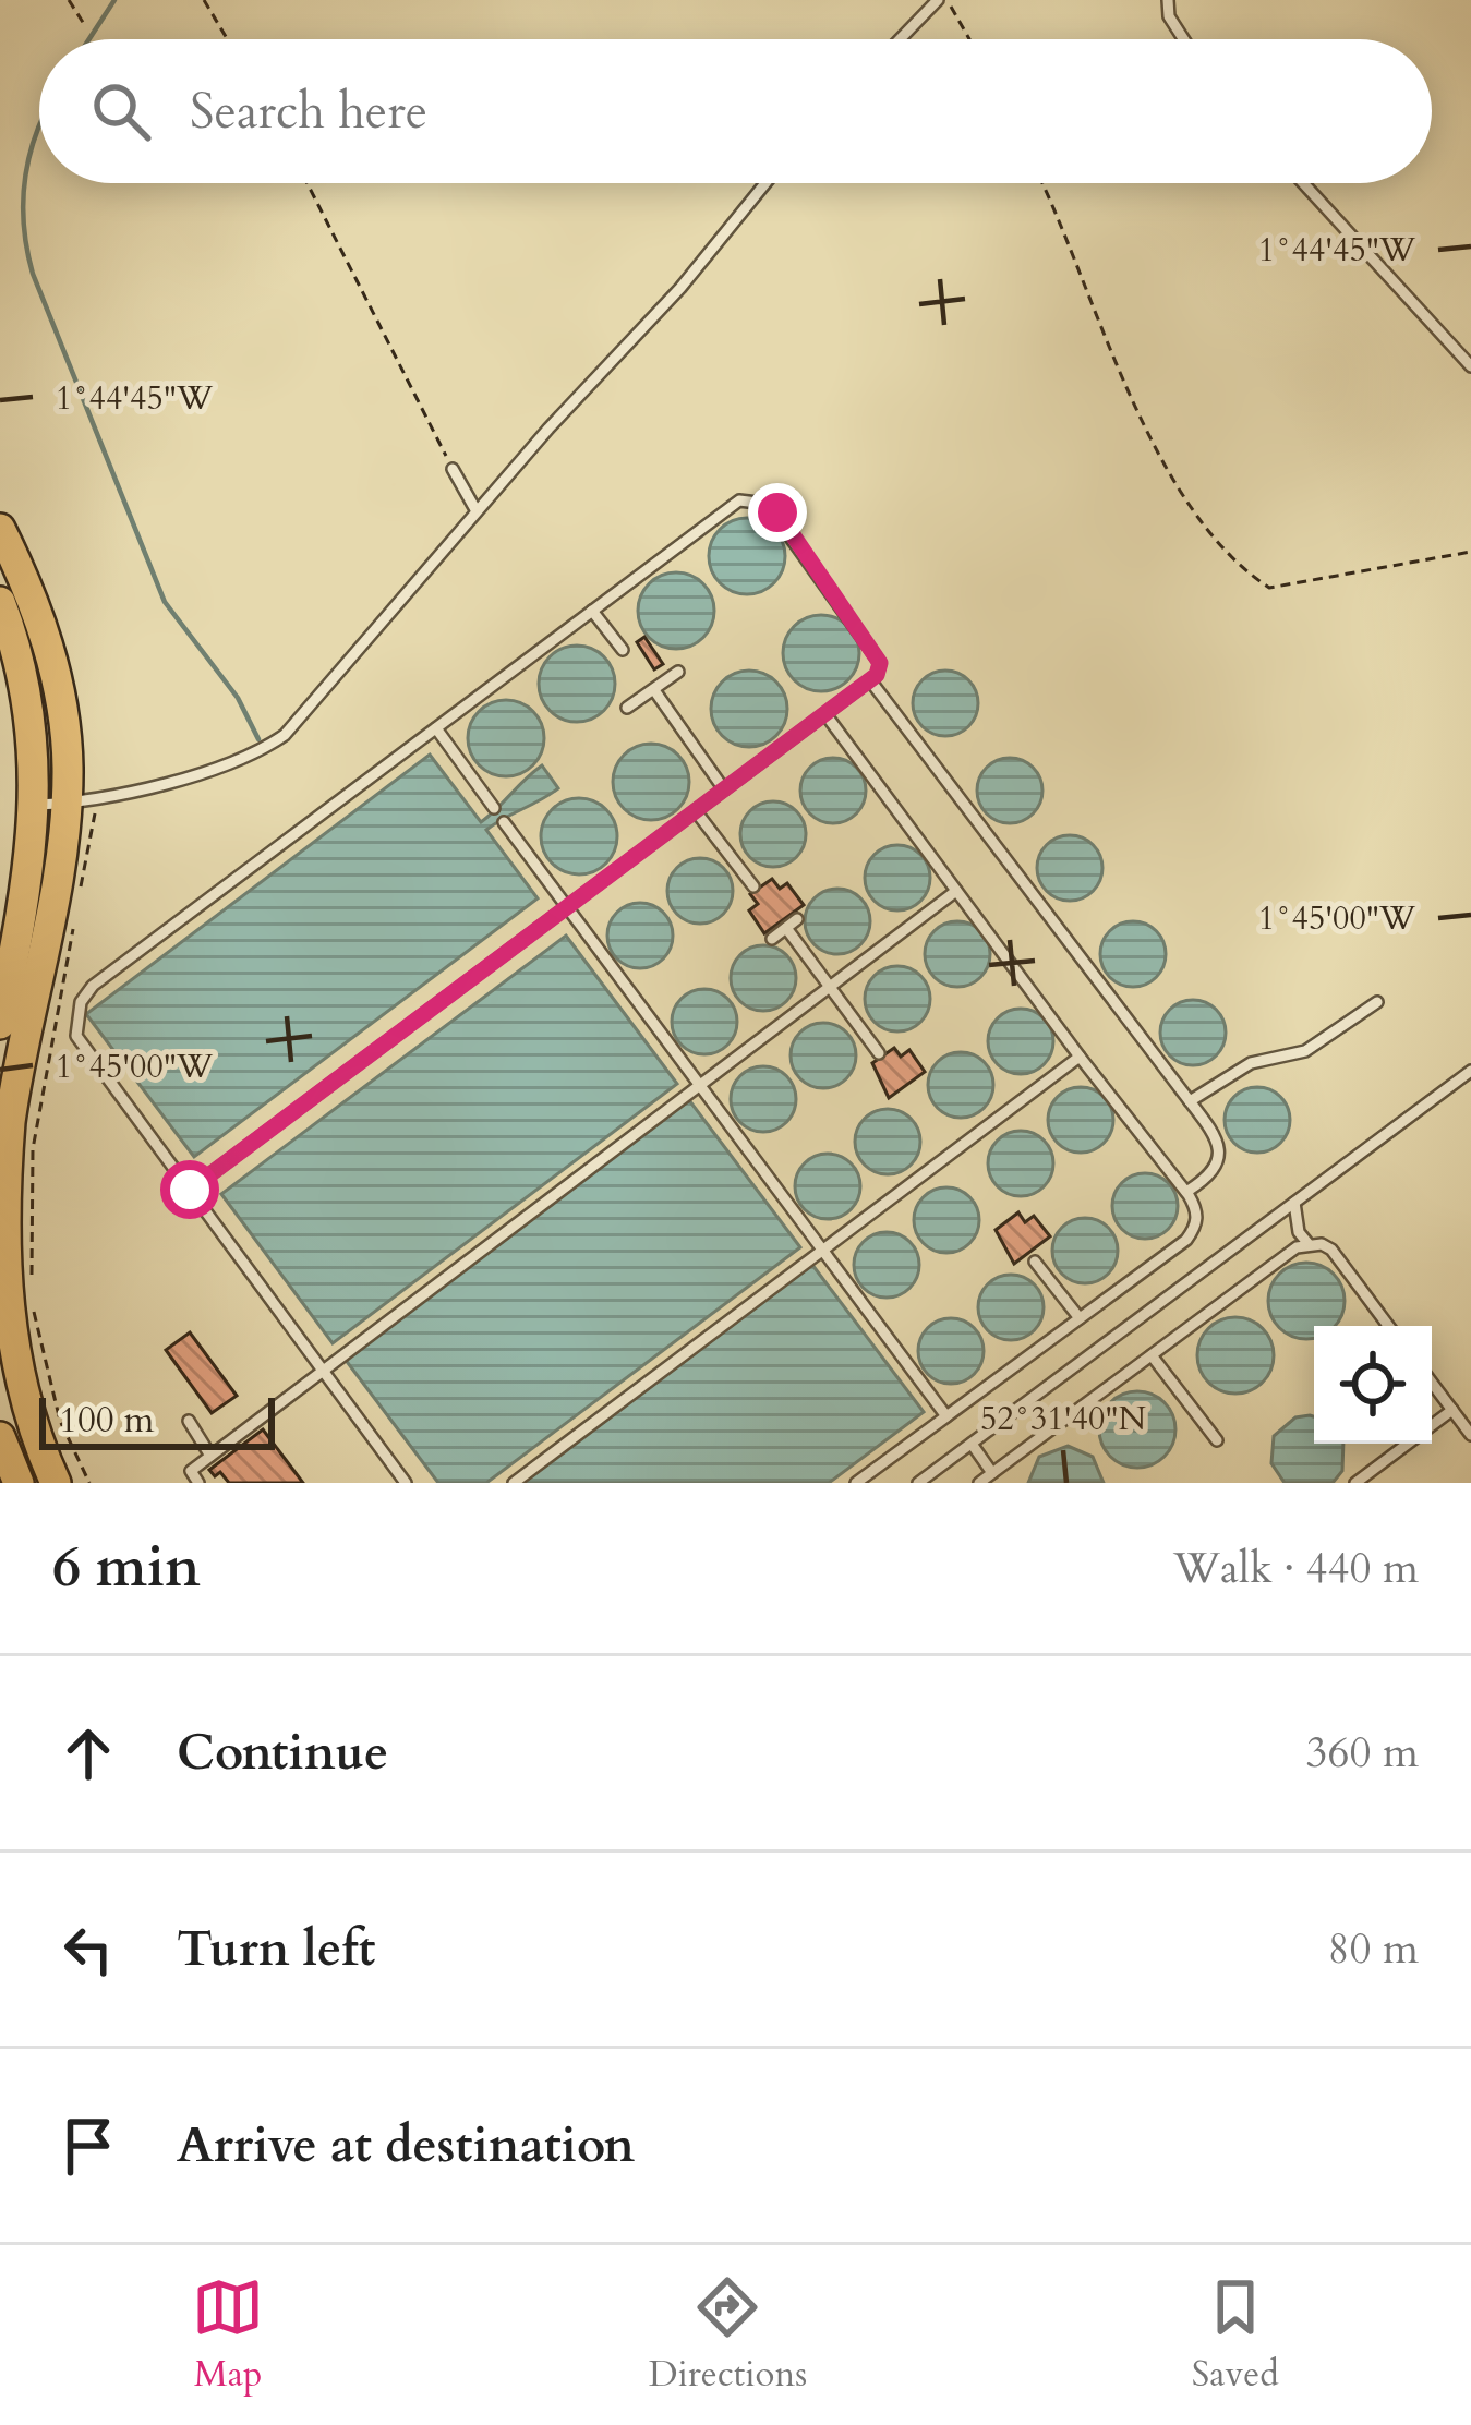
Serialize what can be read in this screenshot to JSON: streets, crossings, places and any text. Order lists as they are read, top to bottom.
{
  "scale_bar": "100 m",
  "page": {
    "search": "Search here",
    "scale": "100 m",
    "heading": ["6 min", "Walk · 440 m"],
    "list": [
      ["Continue", "360 m"],
      ["Turn left", "80 m"],
      "Arrive at destination"
    ],
    "nav": ["Map", "Directions", "Saved"]
  },
  "coordinates": ["1°44'45\"W", "1°45'00\"W", "52°31'40\"N"]
}
